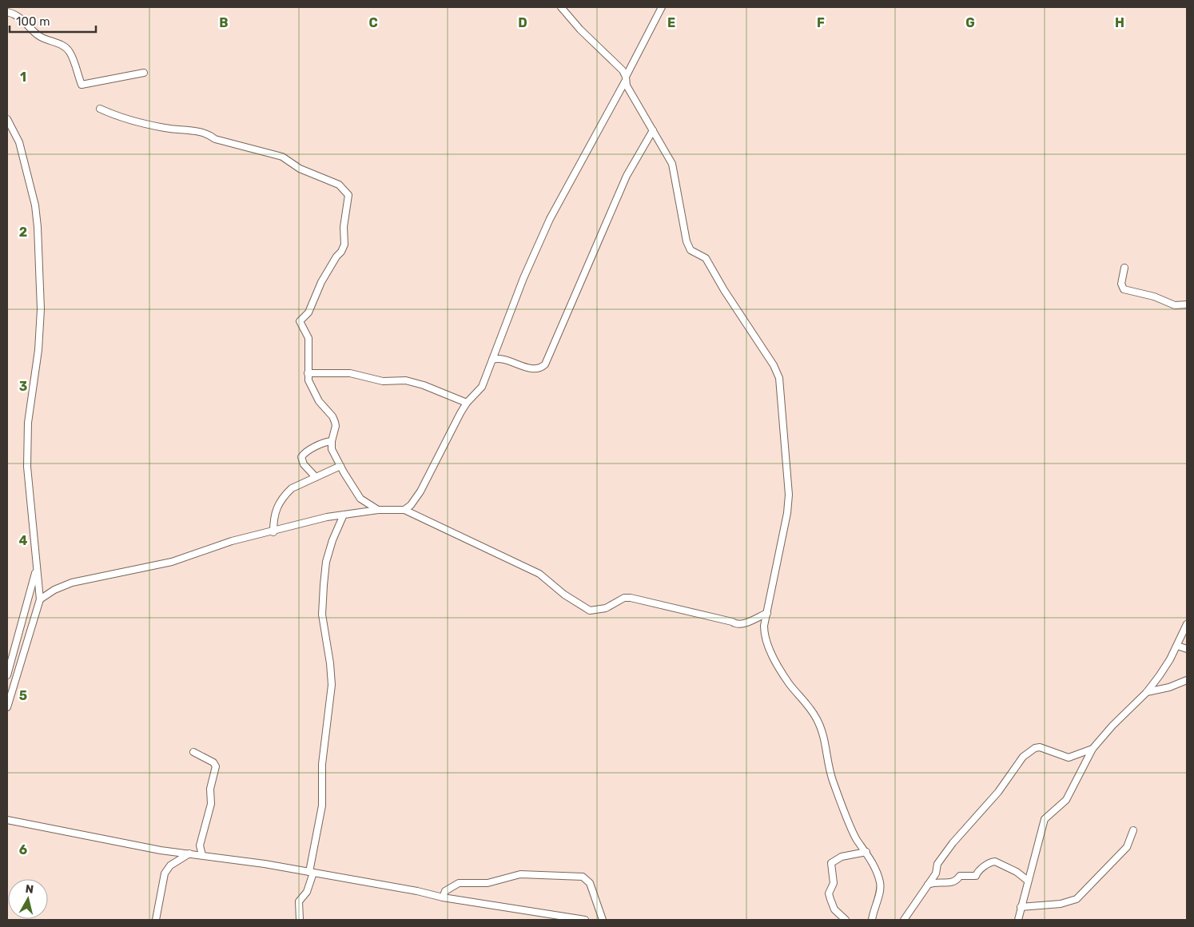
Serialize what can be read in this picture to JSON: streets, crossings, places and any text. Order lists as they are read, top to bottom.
{
  "scale_bar": "100 m",
  "north": "top",
  "grid": {
    "columns": [
      "B",
      "C",
      "D",
      "E",
      "F",
      "G",
      "H"
    ],
    "rows": [
      "1",
      "2",
      "3",
      "4",
      "5",
      "6"
    ]
  }
}
